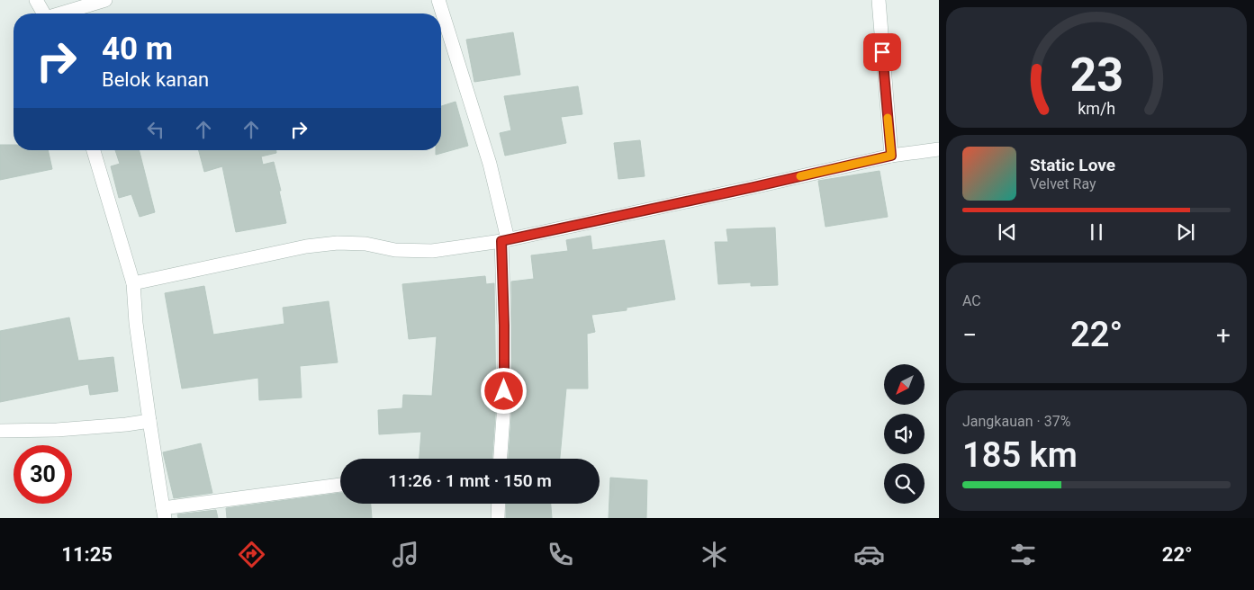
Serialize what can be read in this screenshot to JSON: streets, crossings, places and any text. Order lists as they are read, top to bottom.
{
  "north": "bottom left",
  "page": {
    "turn": ["40 m", "Belok kanan"],
    "song": ["Static Love", "Velvet Ray"],
    "tile": [
      "AC",
      ["Jangkauan · 37%", "185 km"]
    ],
    "heat": ["−", "22°", "+"],
    "limit": "30",
    "trip": "11:26 · 1 mnt · 150 m",
    "tabs": ["11:25", "22°"],
    "gauge": ["23", "km/h"]
  }
}
